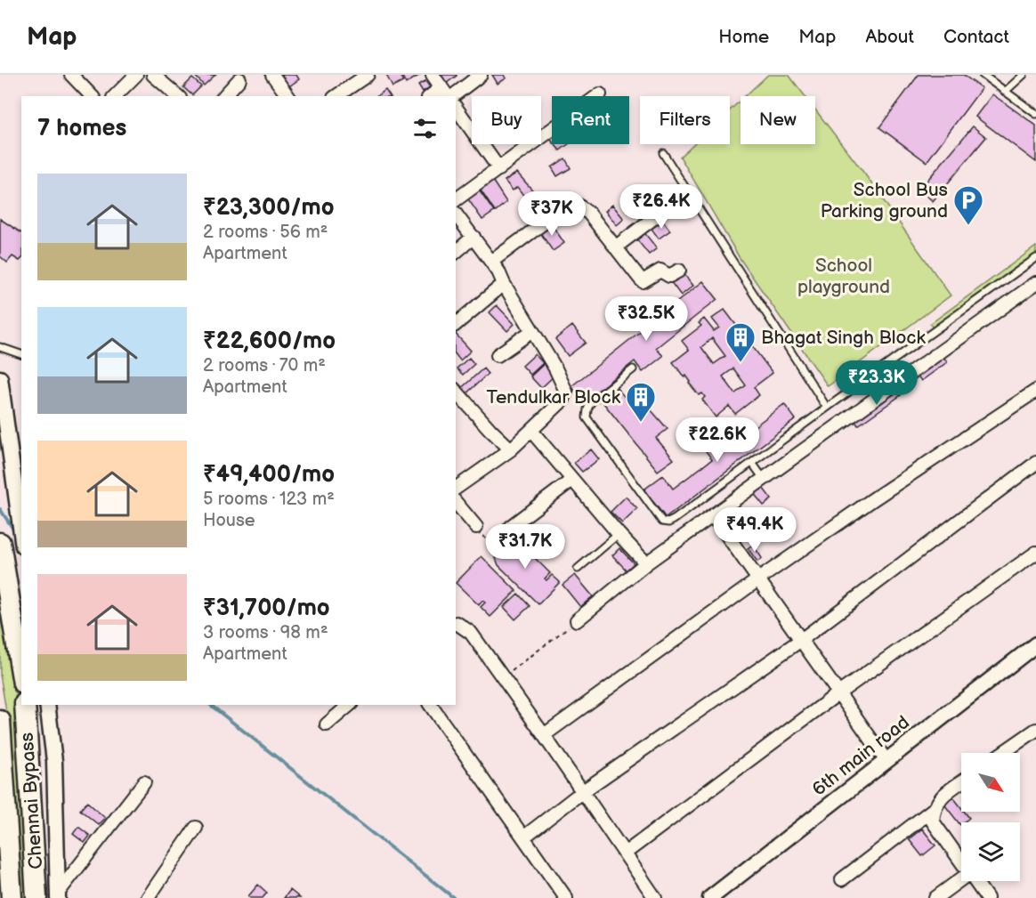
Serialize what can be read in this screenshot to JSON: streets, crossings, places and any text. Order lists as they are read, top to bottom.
{
  "streets": {
    "highway": ["Chennai Bypass"],
    "street": ["6th main road"]
  },
  "parks": ["School playground"],
  "places": {
    "parking": ["School Bus Parking ground"],
    "building": ["Bhagat Singh Block", "Tendulkar Block"]
  },
  "north": "bottom right",
  "page": {
    "header": "Map",
    "nav": [
      "Home",
      "Map",
      "About",
      "Contact"
    ],
    "chip": [
      "Buy",
      "Rent",
      "Filters",
      "New"
    ],
    "heading": "7 homes",
    "list": [
      {
        "name": "₹23,300/mo",
        "note": "2 rooms · 56 m² · Apartment"
      },
      {
        "name": "₹22,600/mo",
        "note": "2 rooms · 70 m² · Apartment"
      },
      {
        "name": "₹49,400/mo",
        "note": "5 rooms · 123 m² · House"
      },
      {
        "name": "₹31,700/mo",
        "note": "3 rooms · 98 m² · Apartment"
      }
    ],
    "price": [
      "₹26.4K",
      "₹37K",
      "₹32.5K",
      "₹23.3K",
      "₹22.6K",
      "₹49.4K",
      "₹31.7K"
    ]
  }
}
